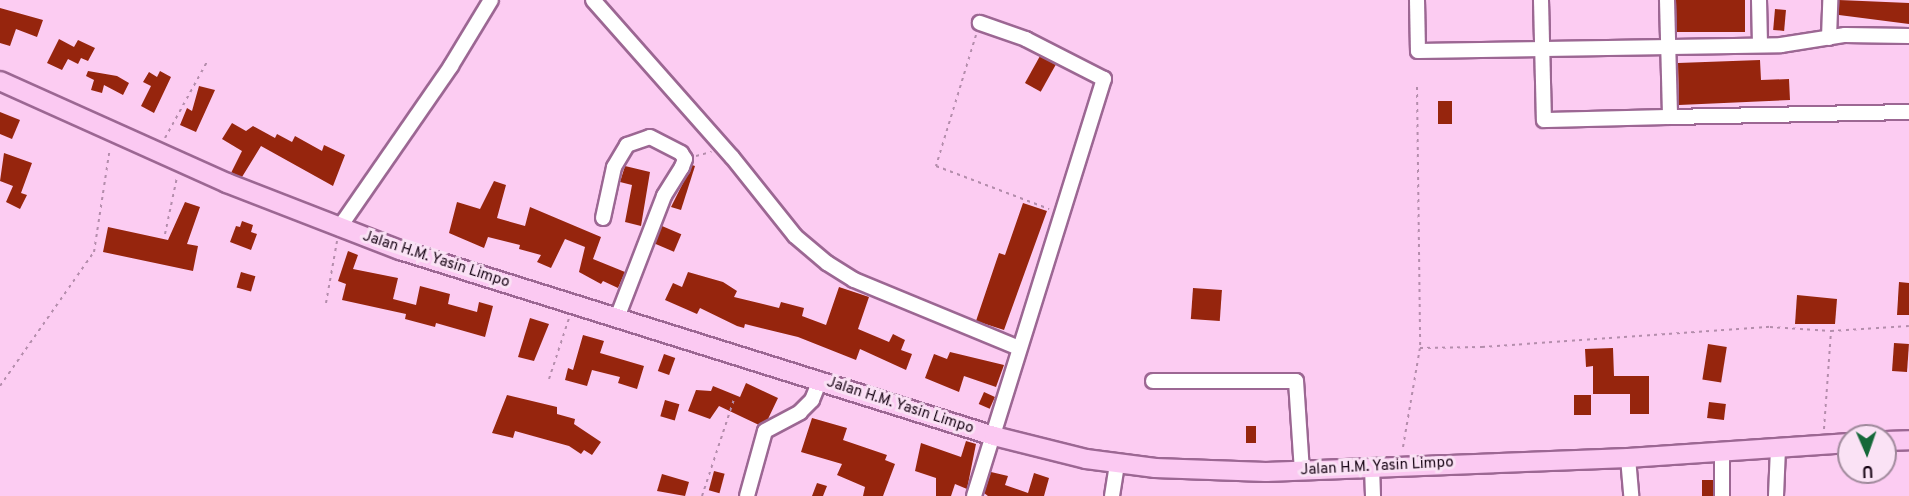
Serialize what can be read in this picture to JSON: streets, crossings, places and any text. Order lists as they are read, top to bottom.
{
  "streets": {
    "main road": ["Jalan H.M. Yasin Limpo"]
  },
  "north": "bottom"
}
